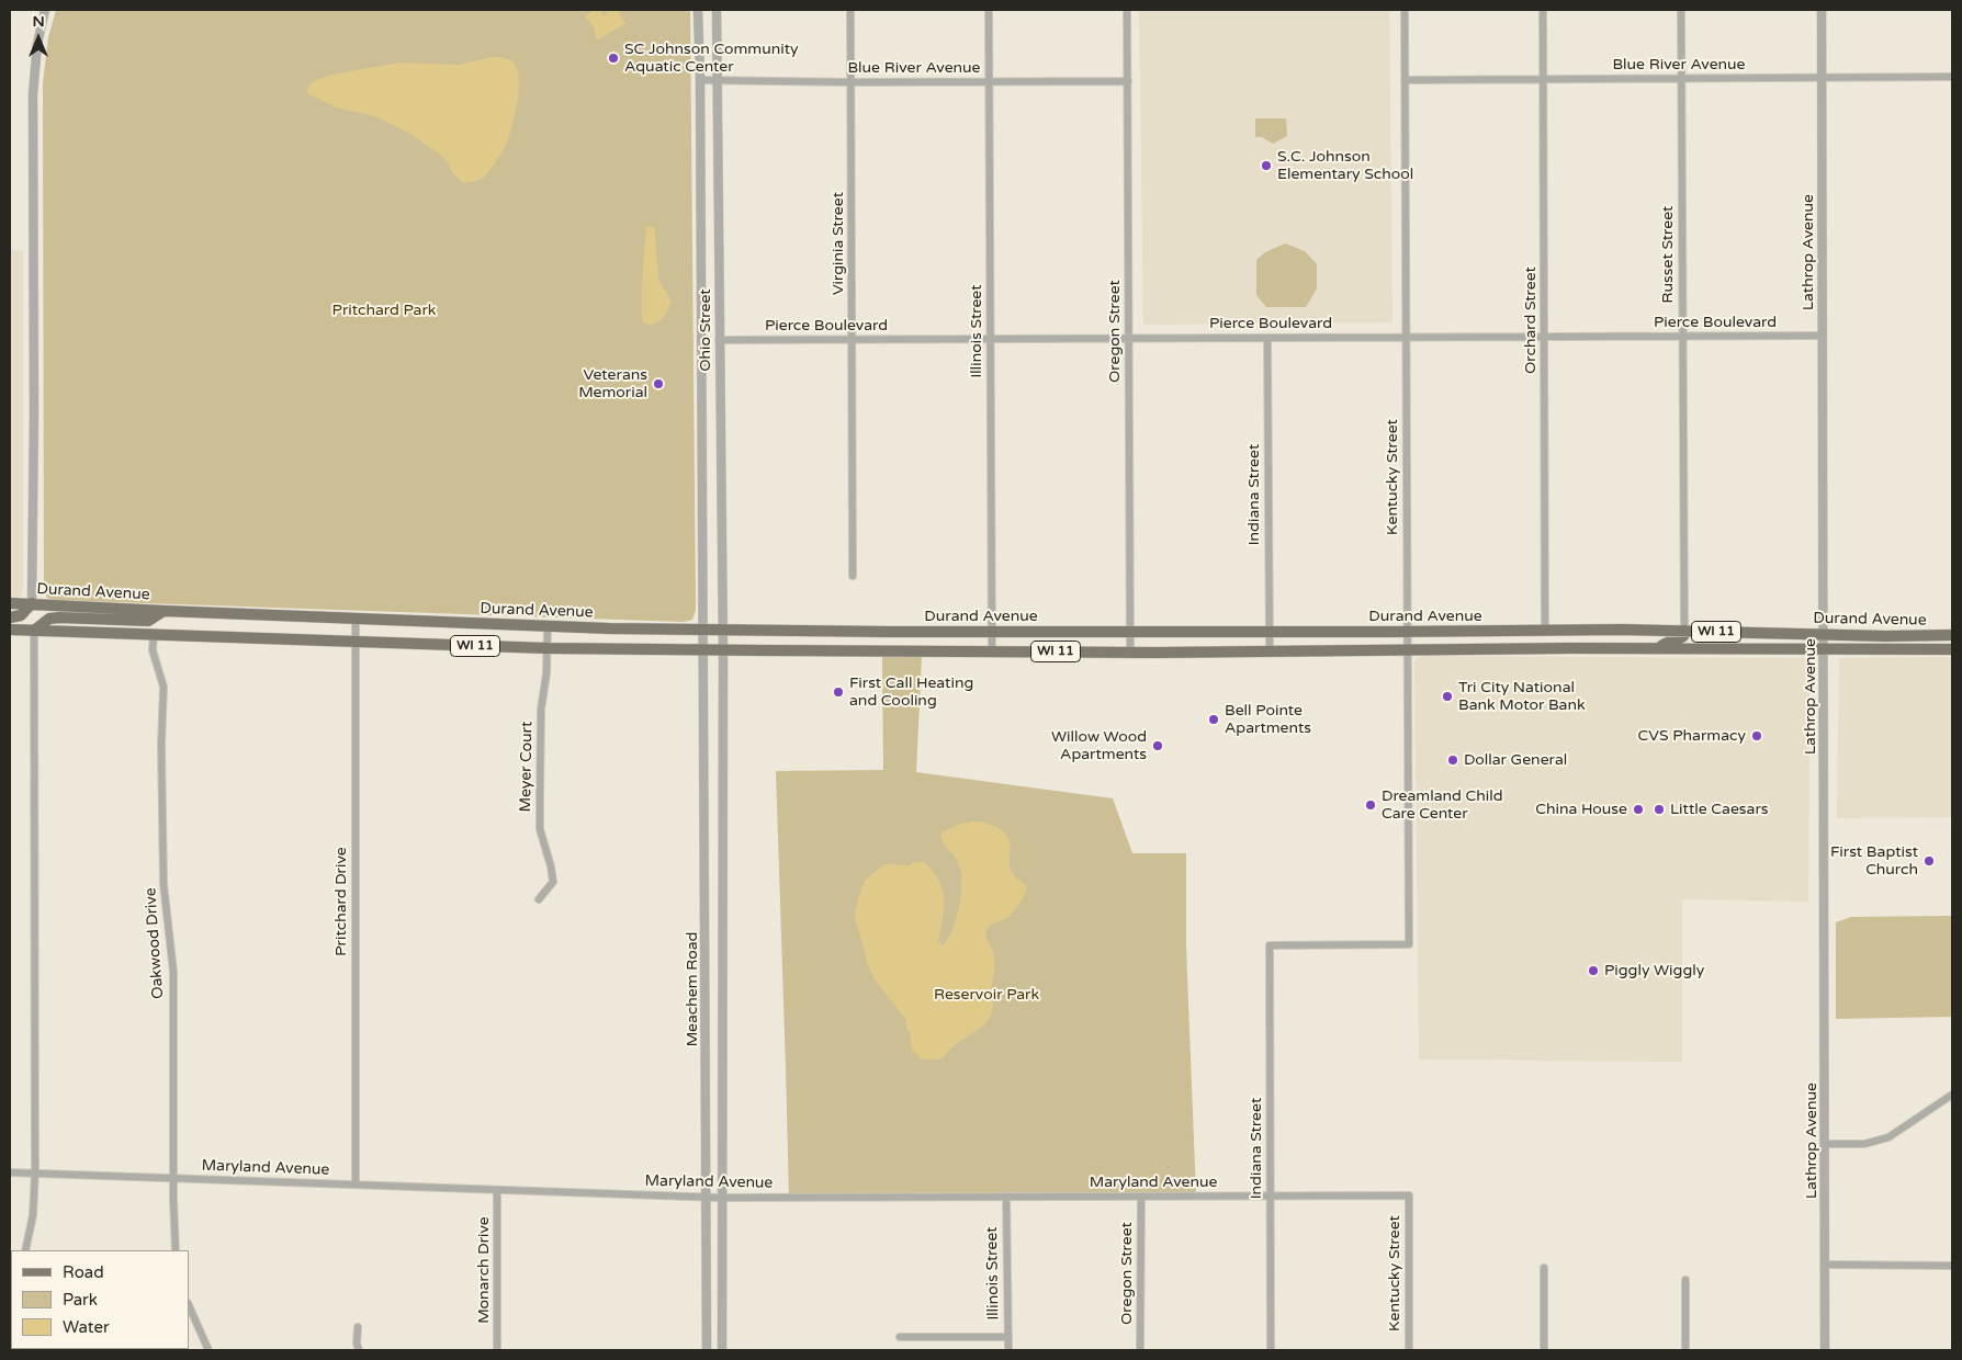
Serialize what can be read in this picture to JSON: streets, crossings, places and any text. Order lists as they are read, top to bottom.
{
  "streets": {
    "main road": ["Durand Avenue", "WI 11"],
    "street": [
      "Blue River Avenue",
      "Virginia Street",
      "Lathrop Avenue",
      "Russet Street",
      "Orchard Street",
      "Pierce Boulevard",
      "Ohio Street",
      "Illinois Street",
      "Oregon Street",
      "Kentucky Street",
      "Indiana Street",
      "Meyer Court",
      "Pritchard Drive",
      "Oakwood Drive",
      "Meachem Road",
      "Maryland Avenue",
      "Monarch Drive"
    ]
  },
  "crossings": [
    ["Blue River Avenue", "Virginia Street"],
    ["Blue River Avenue", "Lathrop Avenue"],
    ["Blue River Avenue", "Russet Street"],
    ["Blue River Avenue", "Orchard Street"],
    ["Blue River Avenue", "Ohio Street"],
    ["Blue River Avenue", "Illinois Street"],
    ["Blue River Avenue", "Oregon Street"],
    ["Blue River Avenue", "Kentucky Street"],
    ["Virginia Street", "Pierce Boulevard"],
    ["Lathrop Avenue", "Pierce Boulevard"],
    ["Lathrop Avenue", "Durand Avenue"],
    ["Russet Street", "Pierce Boulevard"],
    ["Russet Street", "Durand Avenue"],
    ["Orchard Street", "Pierce Boulevard"],
    ["Orchard Street", "Durand Avenue"],
    ["Pierce Boulevard", "Ohio Street"],
    ["Pierce Boulevard", "Illinois Street"],
    ["Pierce Boulevard", "Oregon Street"],
    ["Pierce Boulevard", "Kentucky Street"],
    ["Pierce Boulevard", "Indiana Street"],
    ["Ohio Street", "Durand Avenue"],
    ["Ohio Street", "Meachem Road"],
    ["Illinois Street", "Durand Avenue"],
    ["Illinois Street", "Maryland Avenue"],
    ["Oregon Street", "Durand Avenue"],
    ["Oregon Street", "Maryland Avenue"],
    ["Kentucky Street", "Indiana Street"],
    ["Kentucky Street", "Durand Avenue"],
    ["Kentucky Street", "Maryland Avenue"],
    ["Indiana Street", "Durand Avenue"],
    ["Indiana Street", "Maryland Avenue"],
    ["Durand Avenue", "Meyer Court"],
    ["Durand Avenue", "Pritchard Drive"],
    ["Durand Avenue", "Oakwood Drive"],
    ["Durand Avenue", "Meachem Road"],
    ["Pritchard Drive", "Maryland Avenue"],
    ["Oakwood Drive", "Maryland Avenue"],
    ["Meachem Road", "Maryland Avenue"],
    ["Maryland Avenue", "Monarch Drive"]
  ],
  "parks": ["Pritchard Park", "Reservoir Park"],
  "places": [
    "SC Johnson Community Aquatic Center",
    "S.C. Johnson Elementary School",
    "Veterans Memorial",
    "First Call Heating and Cooling",
    "Tri City National Bank Motor Bank",
    "Bell Pointe Apartments",
    "CVS Pharmacy",
    "Willow Wood Apartments",
    "Dollar General",
    "Dreamland Child Care Center",
    "China House",
    "Little Caesars",
    "First Baptist Church",
    "Piggly Wiggly"
  ],
  "legend": ["Road", "Park", "Water"],
  "north": "top"
}
